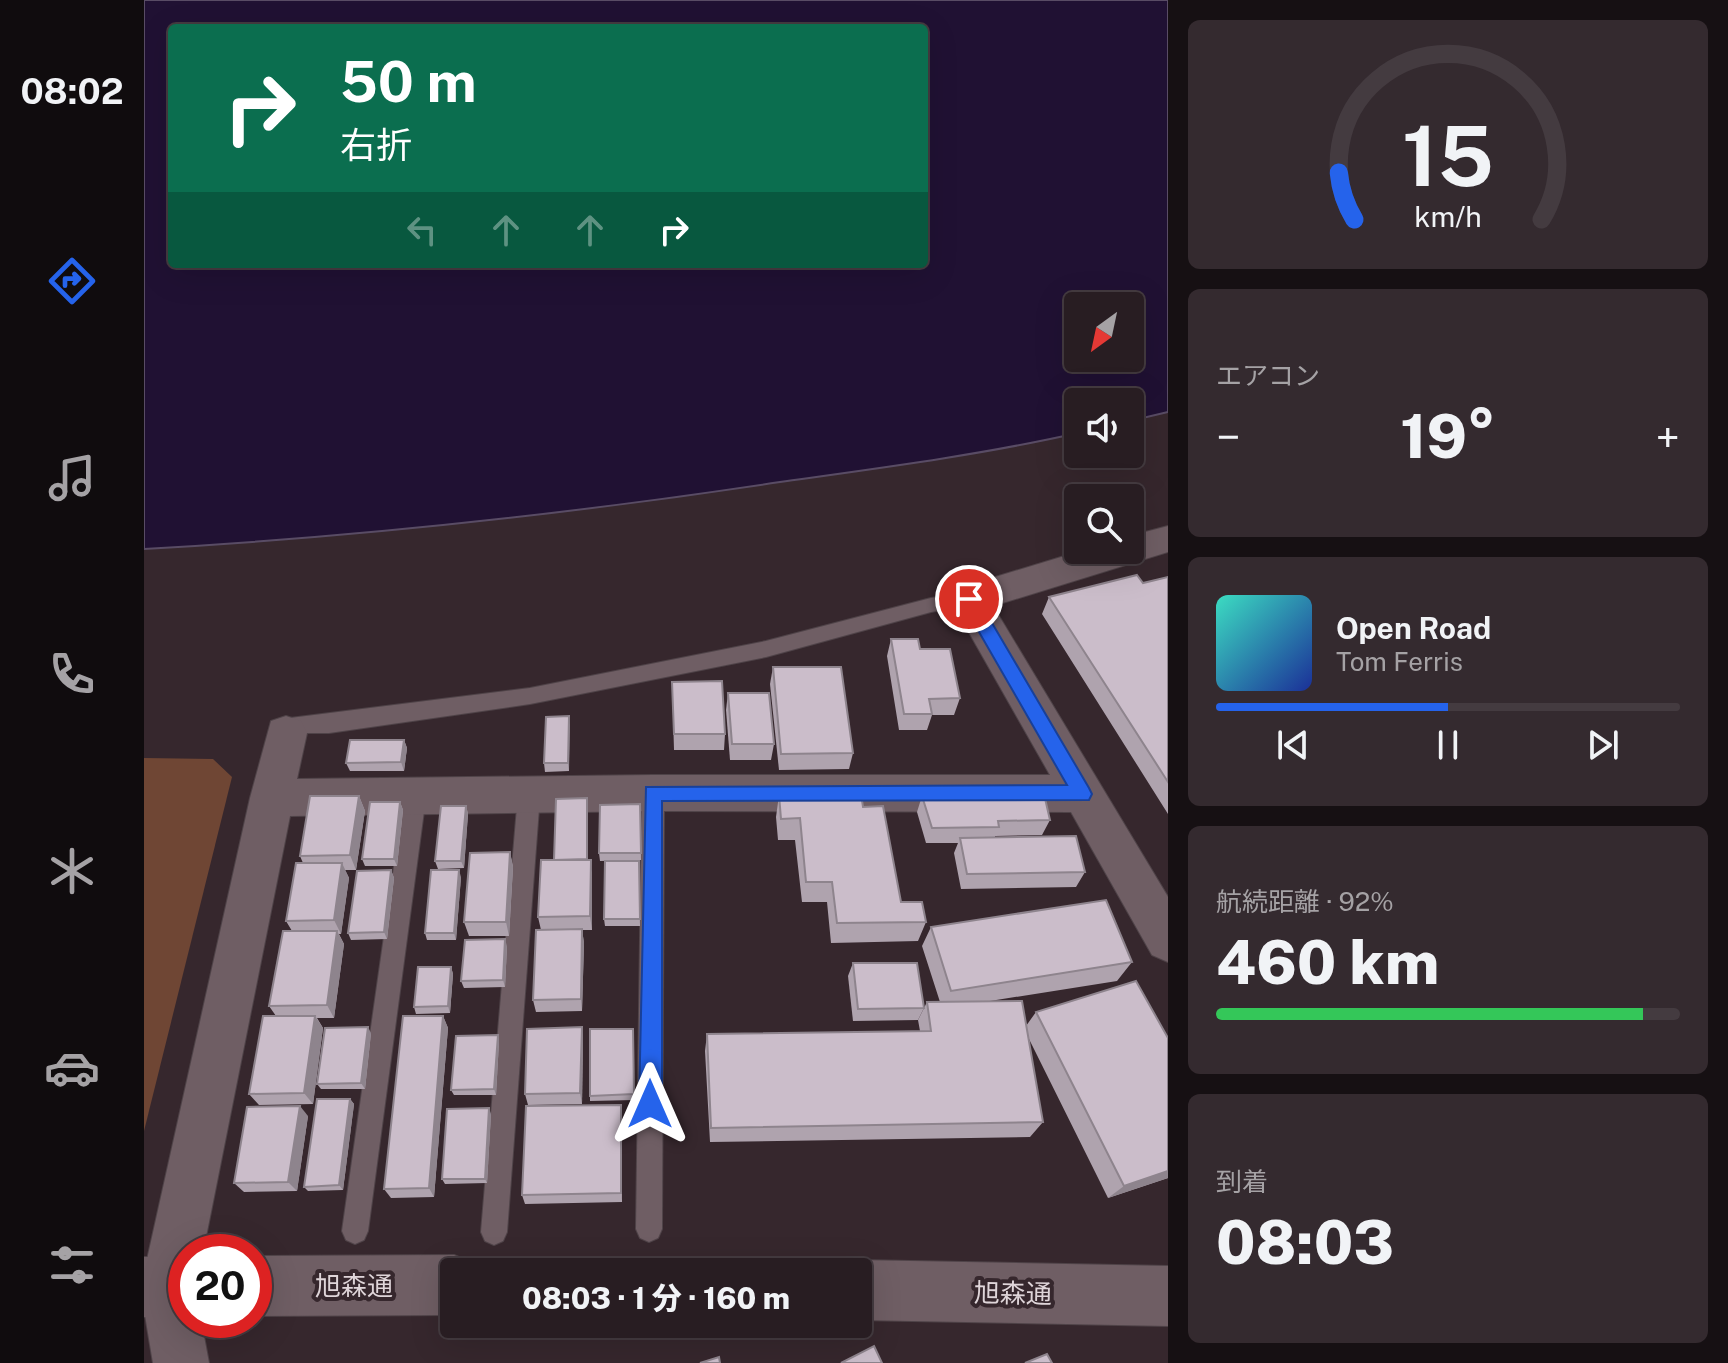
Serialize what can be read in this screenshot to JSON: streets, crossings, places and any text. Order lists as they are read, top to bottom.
{
  "streets": {
    "street": ["旭森通"]
  },
  "north": "bottom left",
  "page": {
    "tabs": "08:02",
    "turn": ["50 m", "右折"],
    "tile": [
      "エアコン",
      ["航続距離 · 92%", "460 km"],
      ["到着", "08:03"]
    ],
    "heat": ["−", "19°", "+"],
    "song": ["Open Road", "Tom Ferris"],
    "limit": "20",
    "trip": "08:03 · 1 分 · 160 m",
    "gauge": ["15", "km/h"]
  }
}
